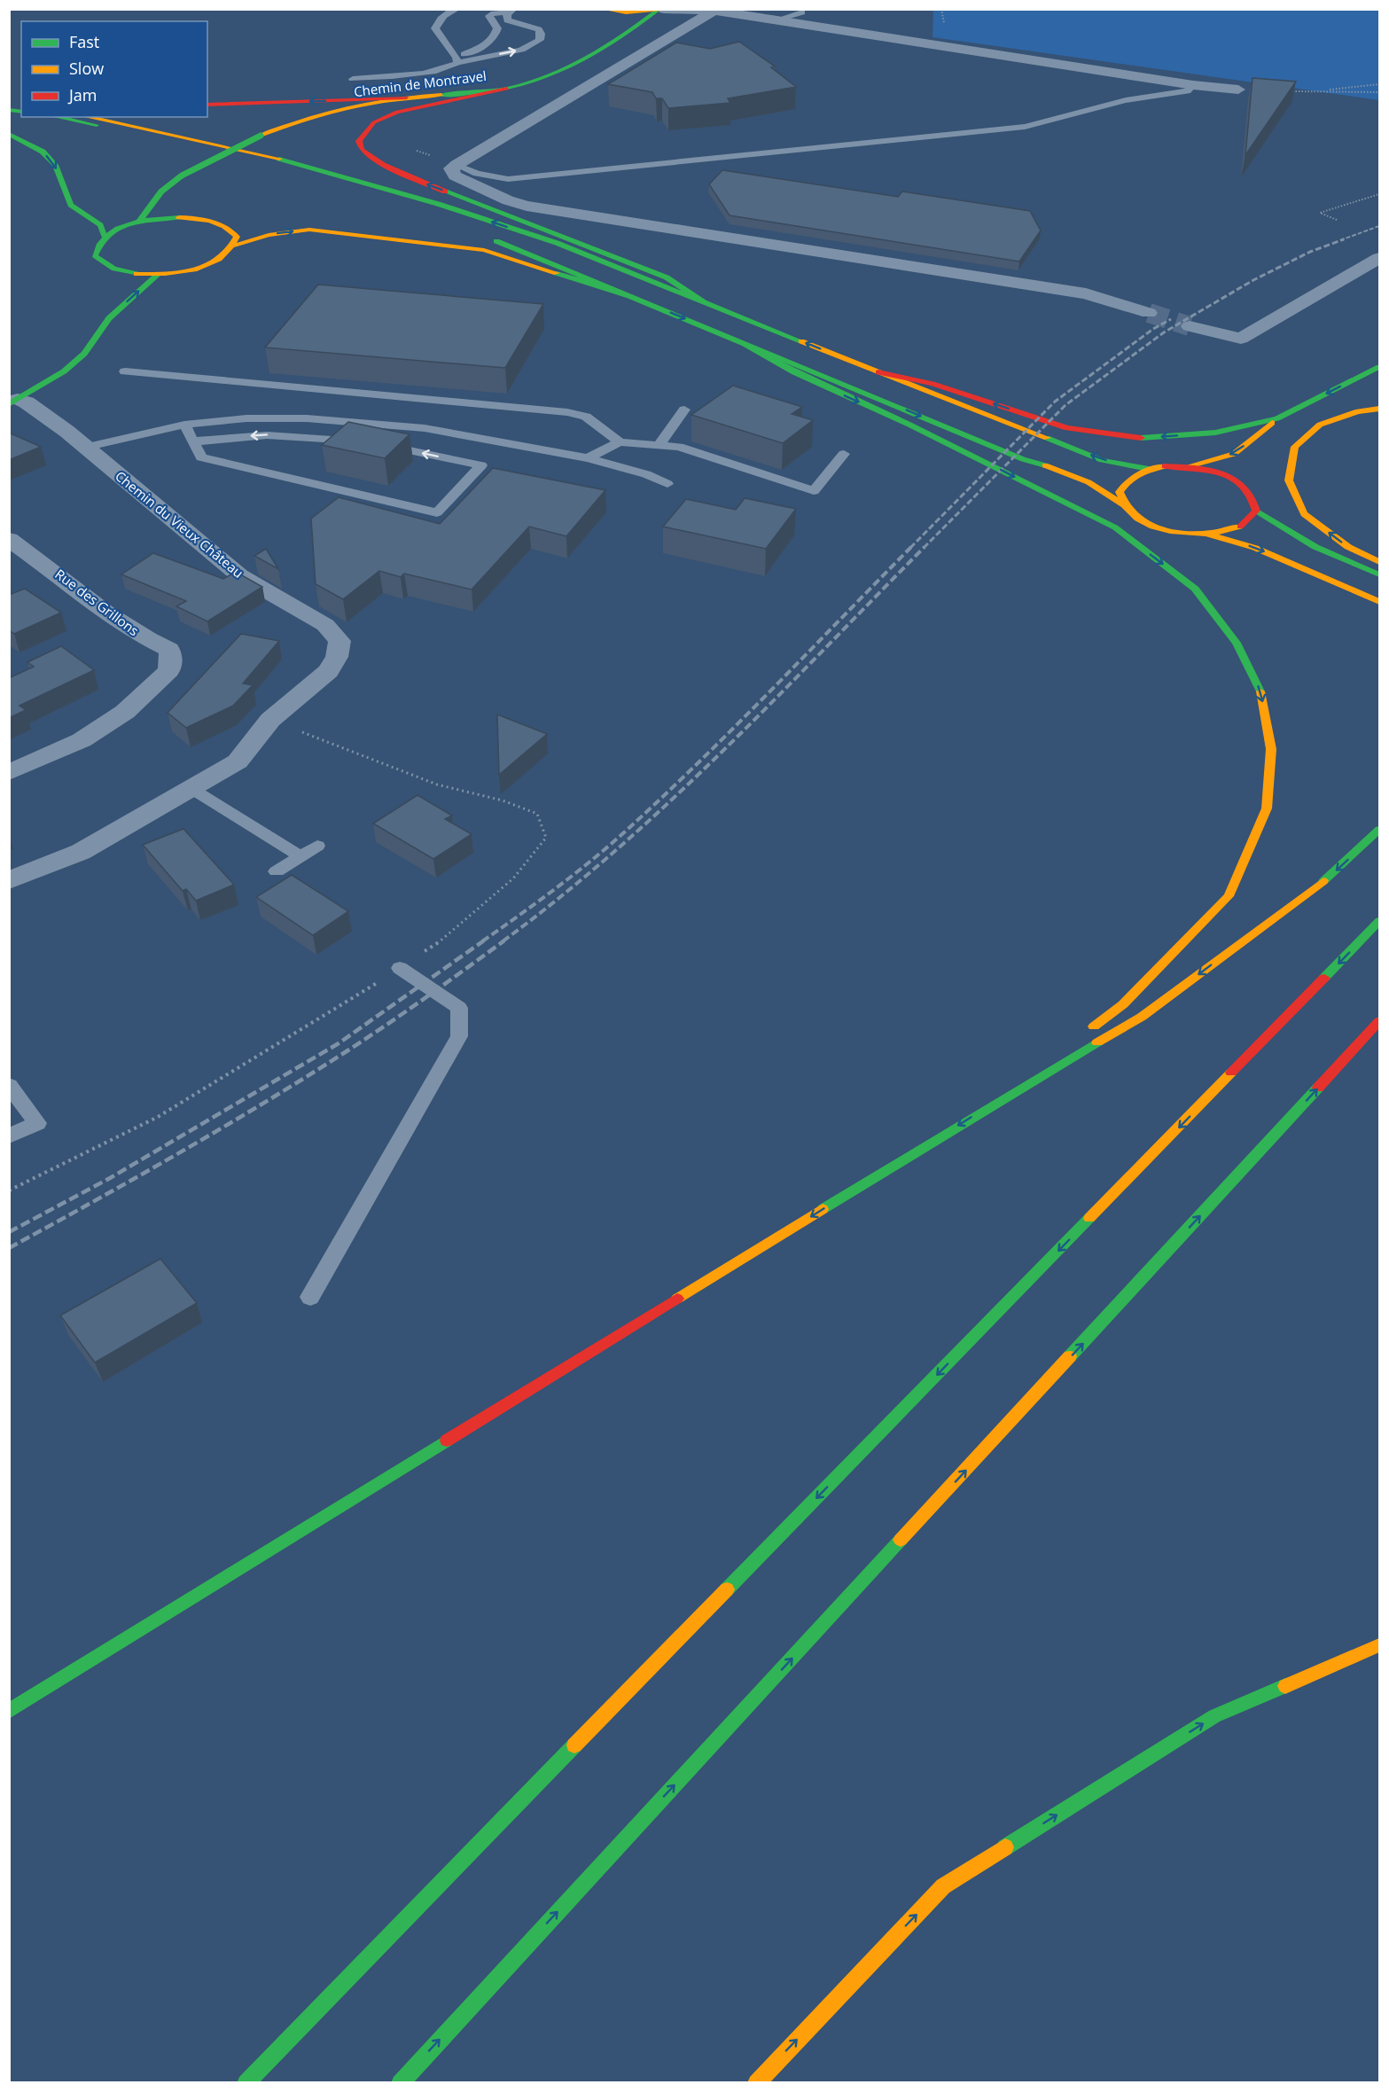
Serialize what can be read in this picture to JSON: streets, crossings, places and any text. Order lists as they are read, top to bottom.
{
  "streets": {
    "main road": ["Chemin de Montravel"],
    "street": ["Chemin du Vieux Château", "Rue des Grillons"]
  },
  "legend": ["Fast", "Slow", "Jam"]
}
